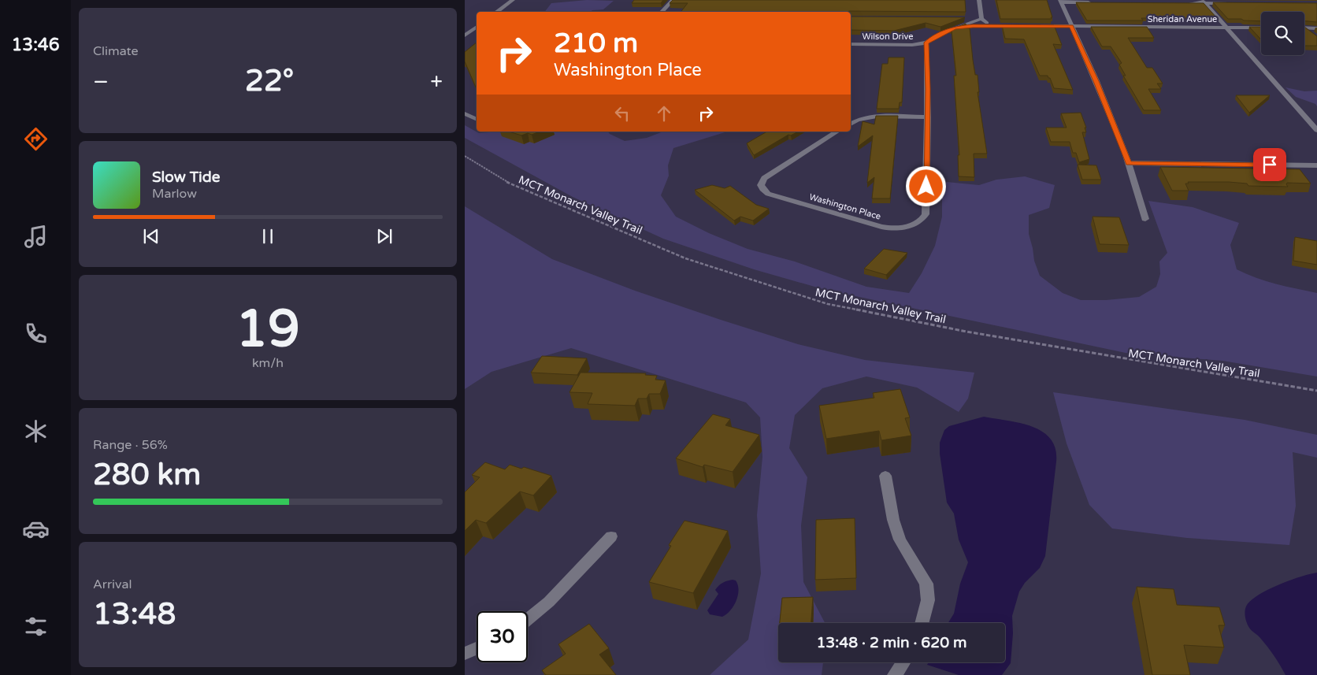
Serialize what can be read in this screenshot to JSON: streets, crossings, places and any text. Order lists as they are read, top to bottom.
{
  "streets": {
    "street": ["Sheridan Avenue", "Wilson Drive", "Washington Place"],
    "path": ["MCT Monarch Valley Trail"]
  },
  "crossings": [
    ["Wilson Drive", "Washington Place"]
  ],
  "page": {
    "tabs": "13:46",
    "tile": [
      "Climate",
      ["19", "km/h"],
      ["Range · 56%", "280 km"],
      ["Arrival", "13:48"]
    ],
    "turn": ["210 m", "Washington Place"],
    "heat": ["−", "22°", "+"],
    "song": ["Slow Tide", "Marlow"],
    "limit": "30",
    "trip": "13:48 · 2 min · 620 m"
  }
}
